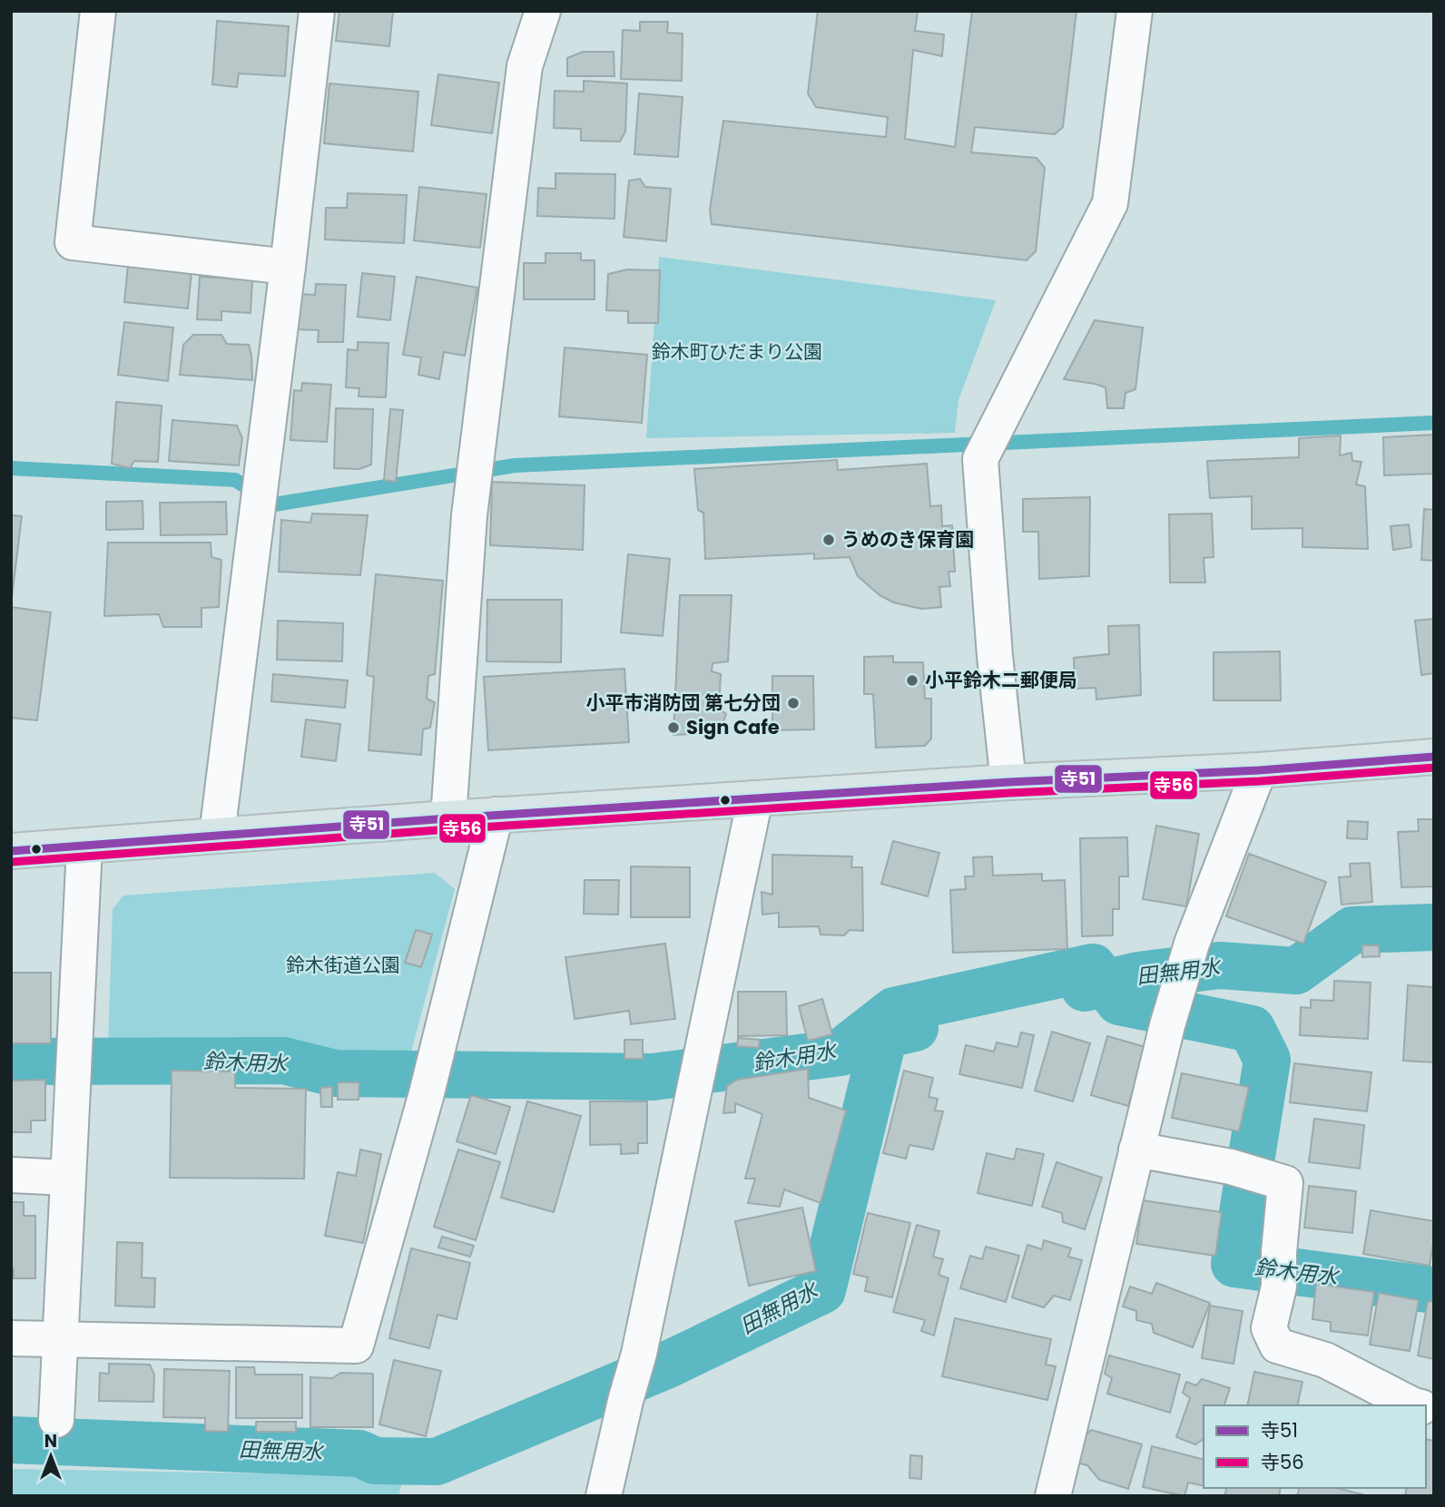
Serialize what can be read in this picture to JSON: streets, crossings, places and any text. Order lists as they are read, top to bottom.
{
  "water": ["田無用水", "鈴木用水"],
  "parks": ["鈴木町ひだまり公園", "鈴木街道公園"],
  "places": [
    "うめのき保育園",
    "小平鈴木二郵便局",
    "小平市消防団 第七分団",
    "Sign Cafe"
  ],
  "lines": ["transit line 寺51", "transit line 寺56"],
  "legend": ["寺51", "寺56"],
  "north": "top"
}
